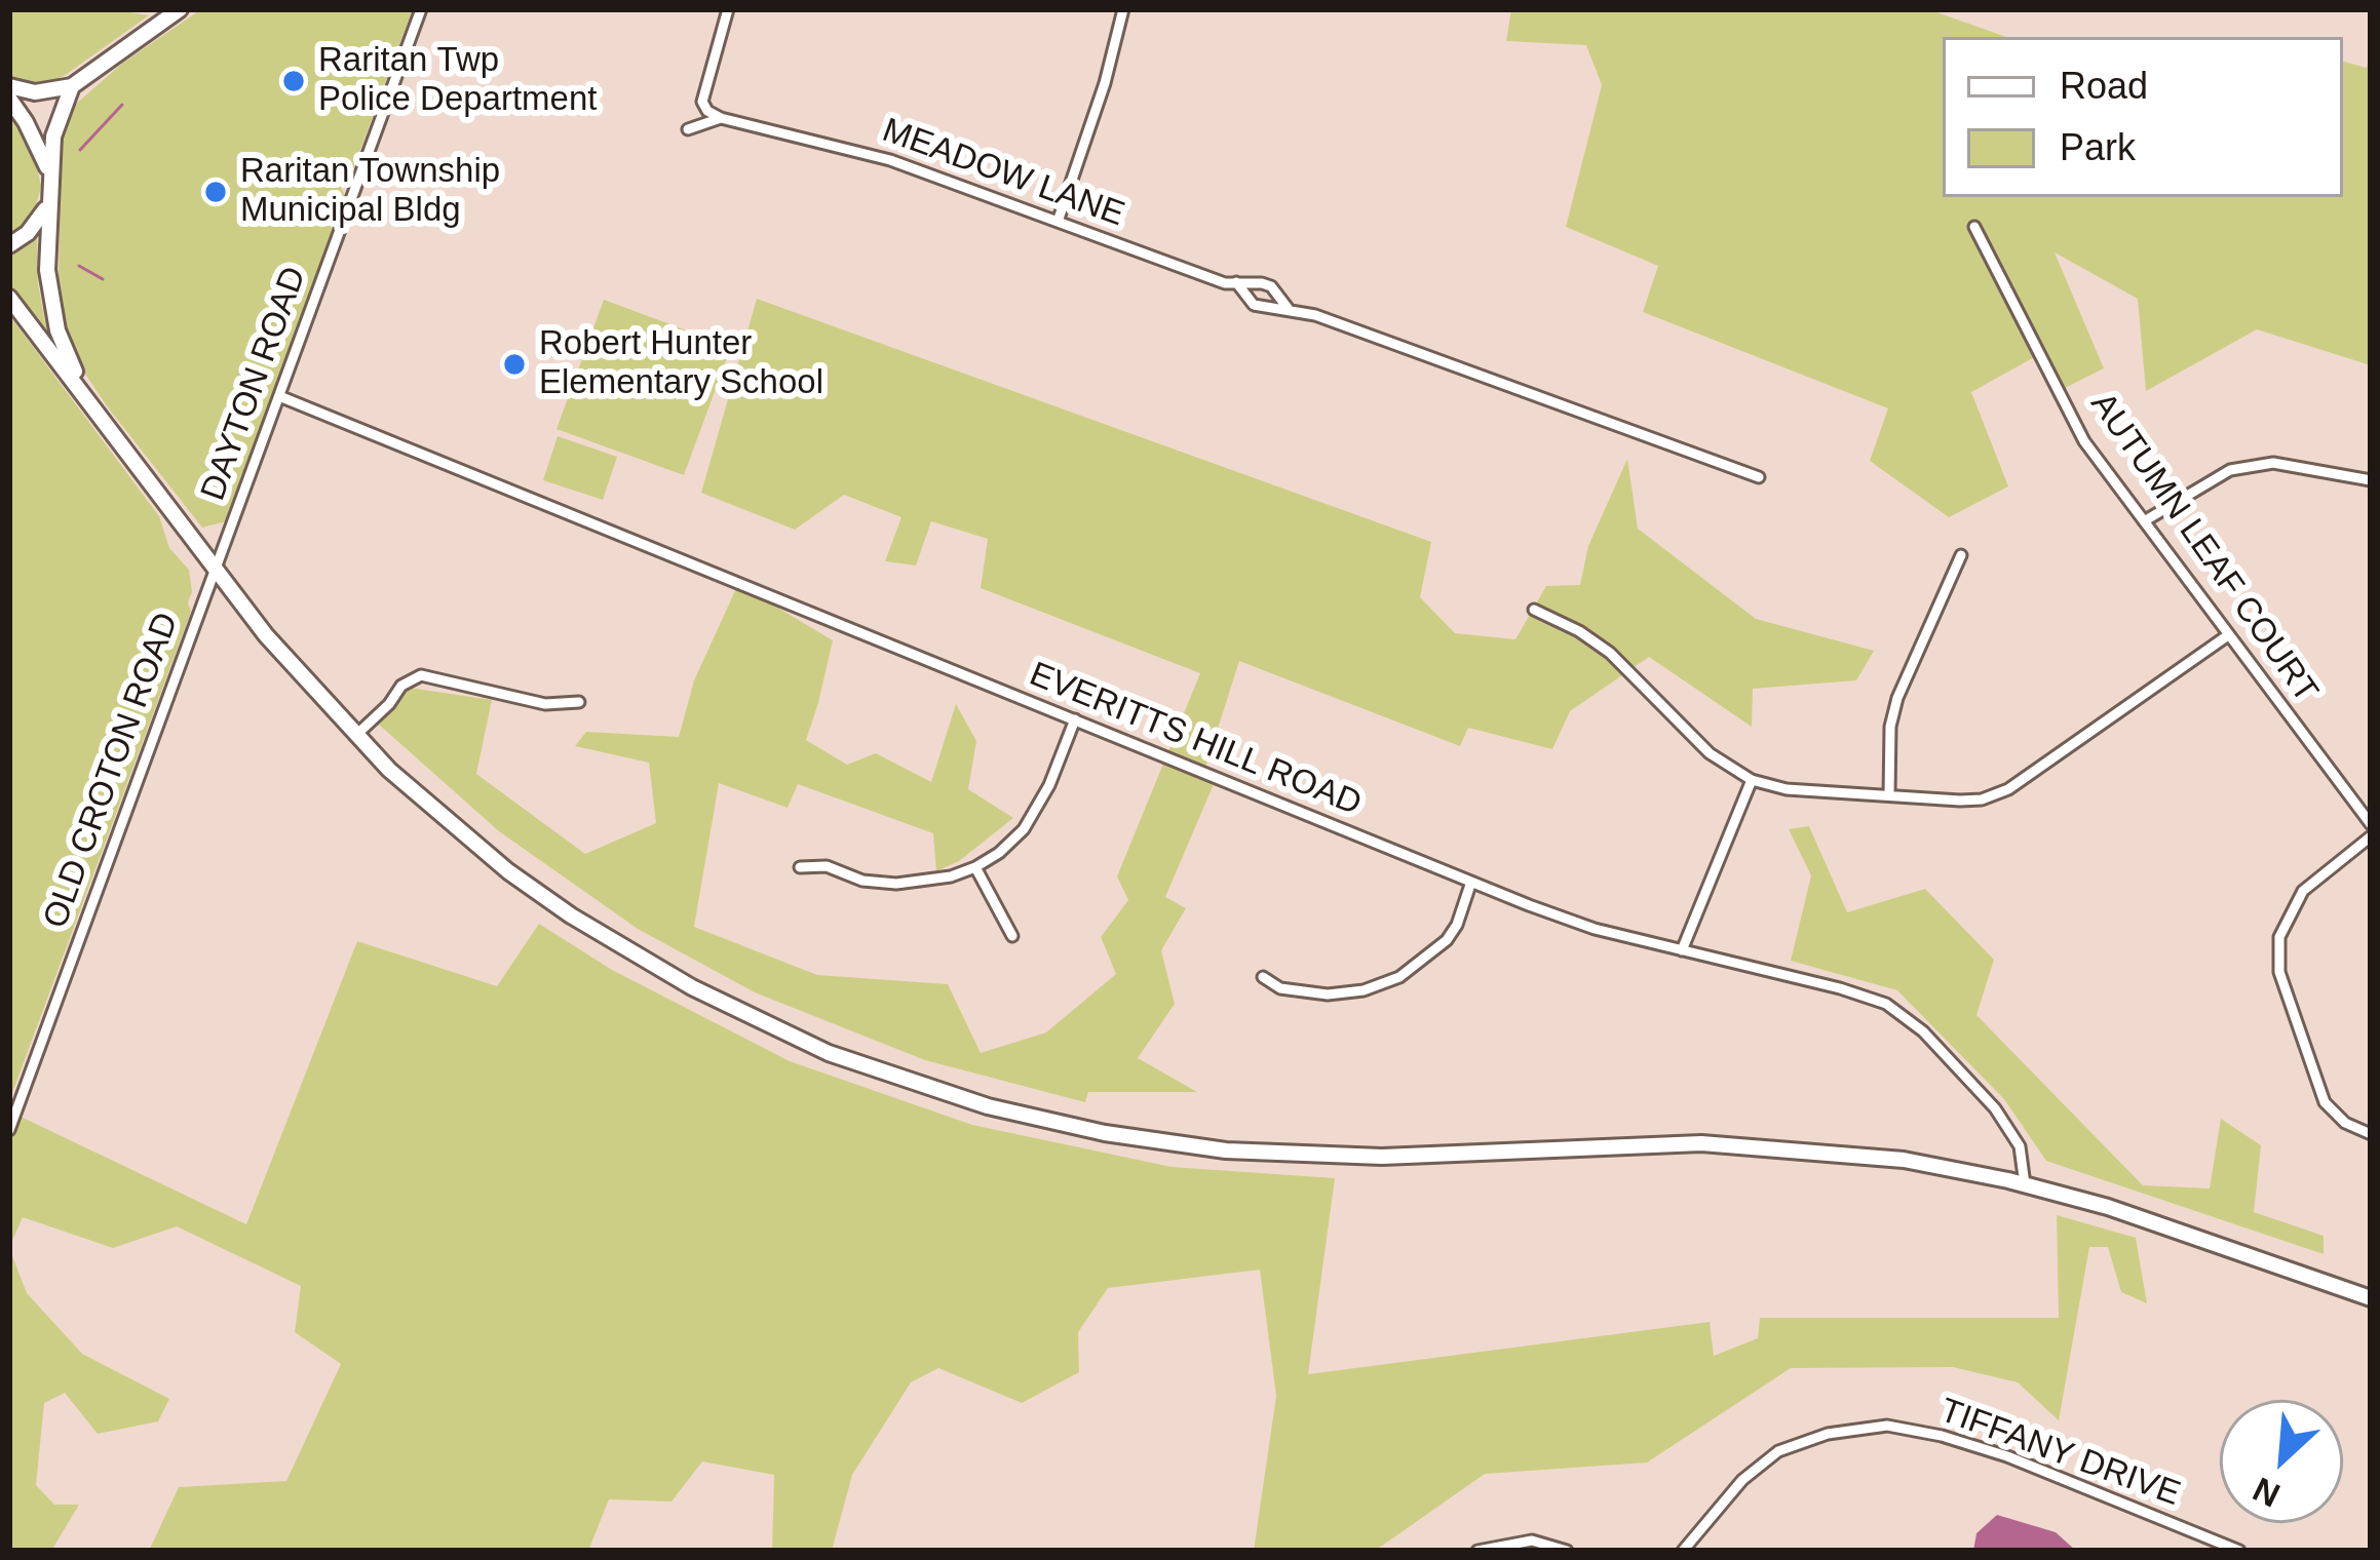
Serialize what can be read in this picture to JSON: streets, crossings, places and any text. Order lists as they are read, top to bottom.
{
  "streets": {
    "street": [
      "MEADOW LANE",
      "DAYTON ROAD",
      "AUTUMN LEAF COURT",
      "EVERITTS HILL ROAD",
      "OLD CROTON ROAD",
      "TIFFANY DRIVE"
    ]
  },
  "crossings": [
    ["DAYTON ROAD", "EVERITTS HILL ROAD"],
    ["DAYTON ROAD", "OLD CROTON ROAD"]
  ],
  "places": ["Raritan Twp Police Department", "Raritan Township Municipal Bldg", "Robert Hunter Elementary School"],
  "legend": ["Road", "Park"],
  "north": "bottom left"
}
